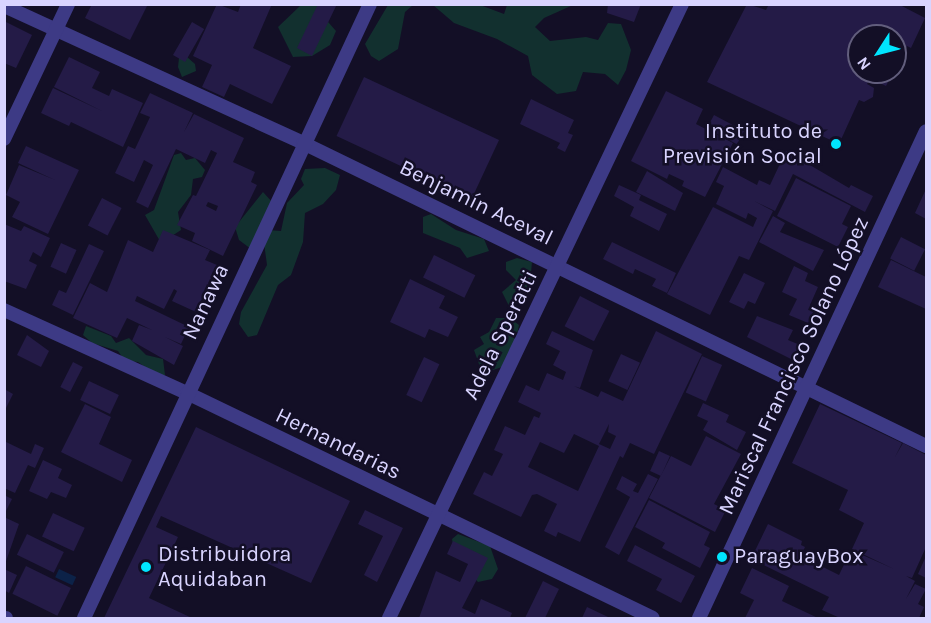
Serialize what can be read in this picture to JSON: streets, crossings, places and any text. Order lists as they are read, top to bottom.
{
  "streets": {
    "street": [
      "Benjamín Aceval",
      "Nanawa",
      "Adela Speratti",
      "Mariscal Francisco Solano López",
      "Hernandarias"
    ]
  },
  "crossings": [
    ["Benjamín Aceval", "Nanawa"],
    ["Benjamín Aceval", "Adela Speratti"],
    ["Benjamín Aceval", "Mariscal Francisco Solano López"],
    ["Nanawa", "Hernandarias"],
    ["Adela Speratti", "Hernandarias"]
  ],
  "places": ["Instituto de Previsión Social", "ParaguayBox", "Distribuidora Aquidaban"],
  "north": "bottom left"
}
